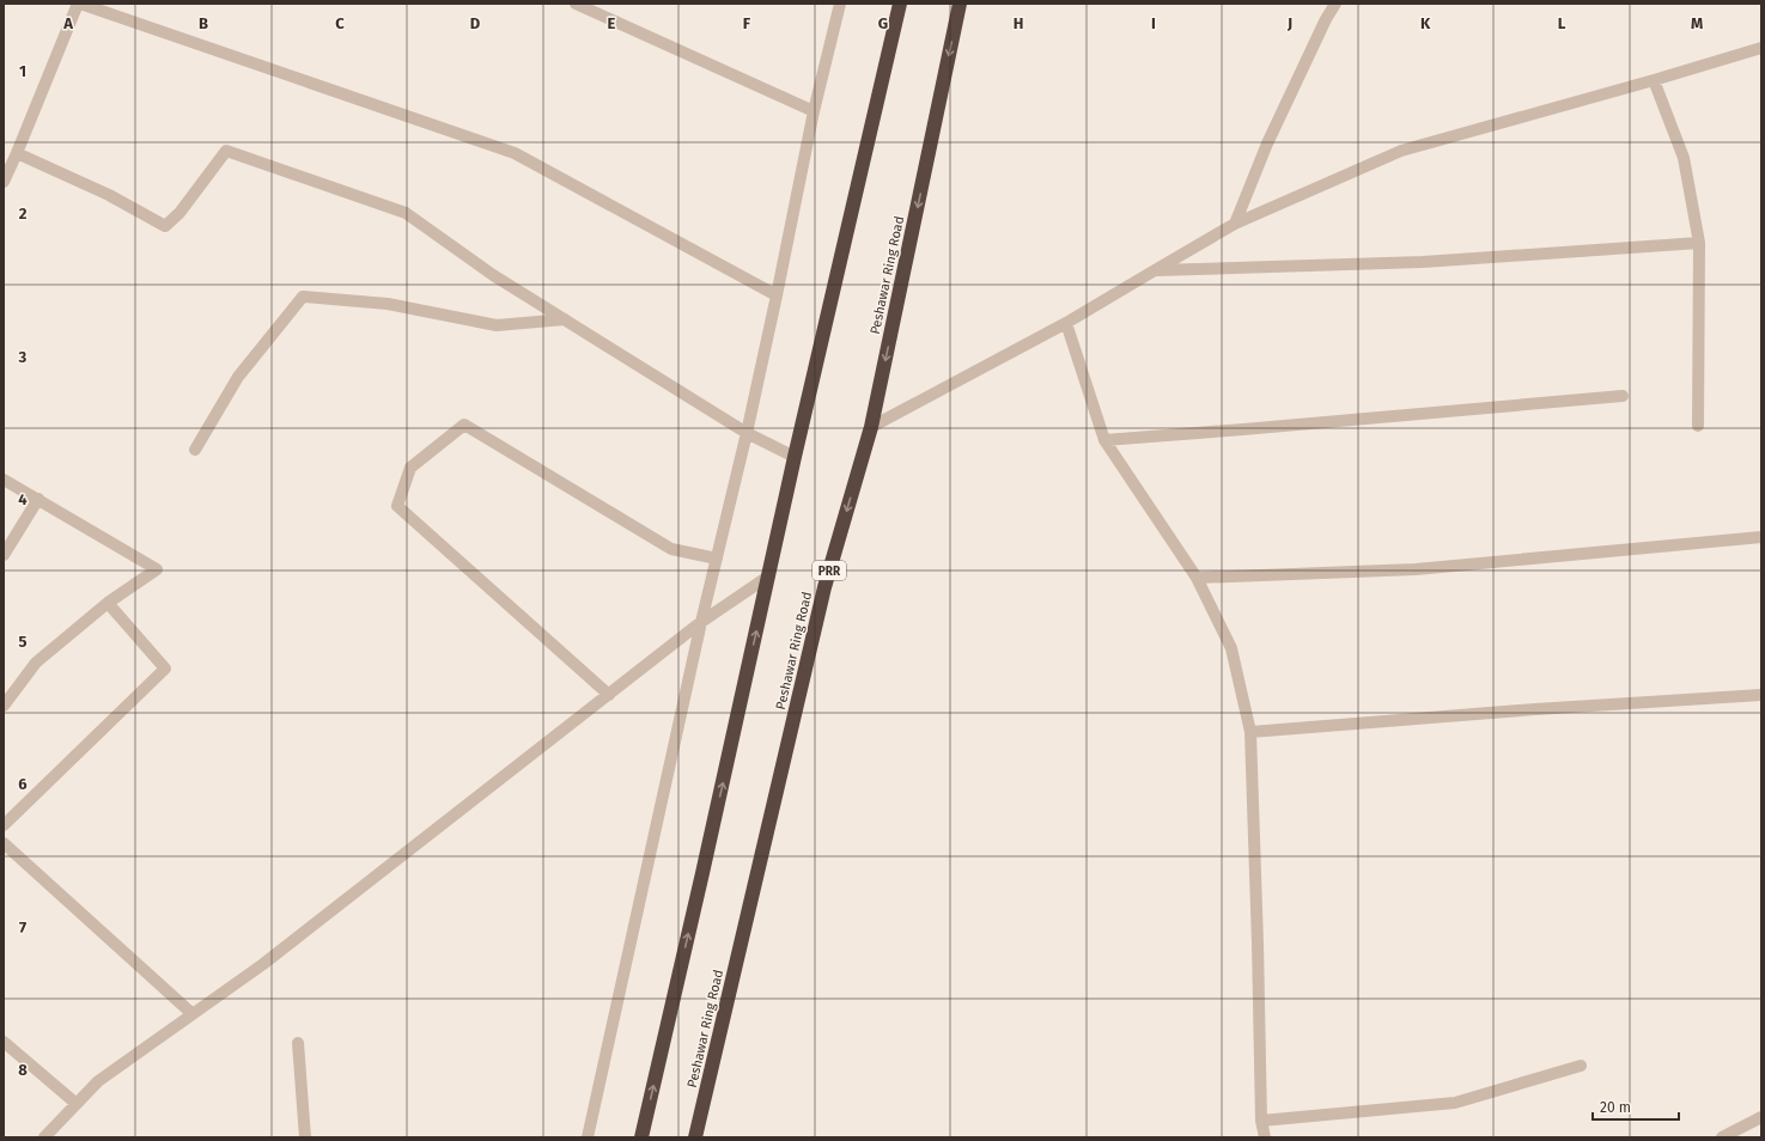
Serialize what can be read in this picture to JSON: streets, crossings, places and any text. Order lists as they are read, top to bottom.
{
  "streets": {
    "highway": ["Peshawar Ring Road", "PRR"]
  },
  "scale_bar": "20 m",
  "grid": {
    "columns": [
      "A",
      "B",
      "C",
      "D",
      "E",
      "F",
      "G",
      "H",
      "I",
      "J",
      "K",
      "L",
      "M"
    ],
    "rows": [
      "1",
      "2",
      "3",
      "4",
      "5",
      "6",
      "7",
      "8"
    ]
  }
}
